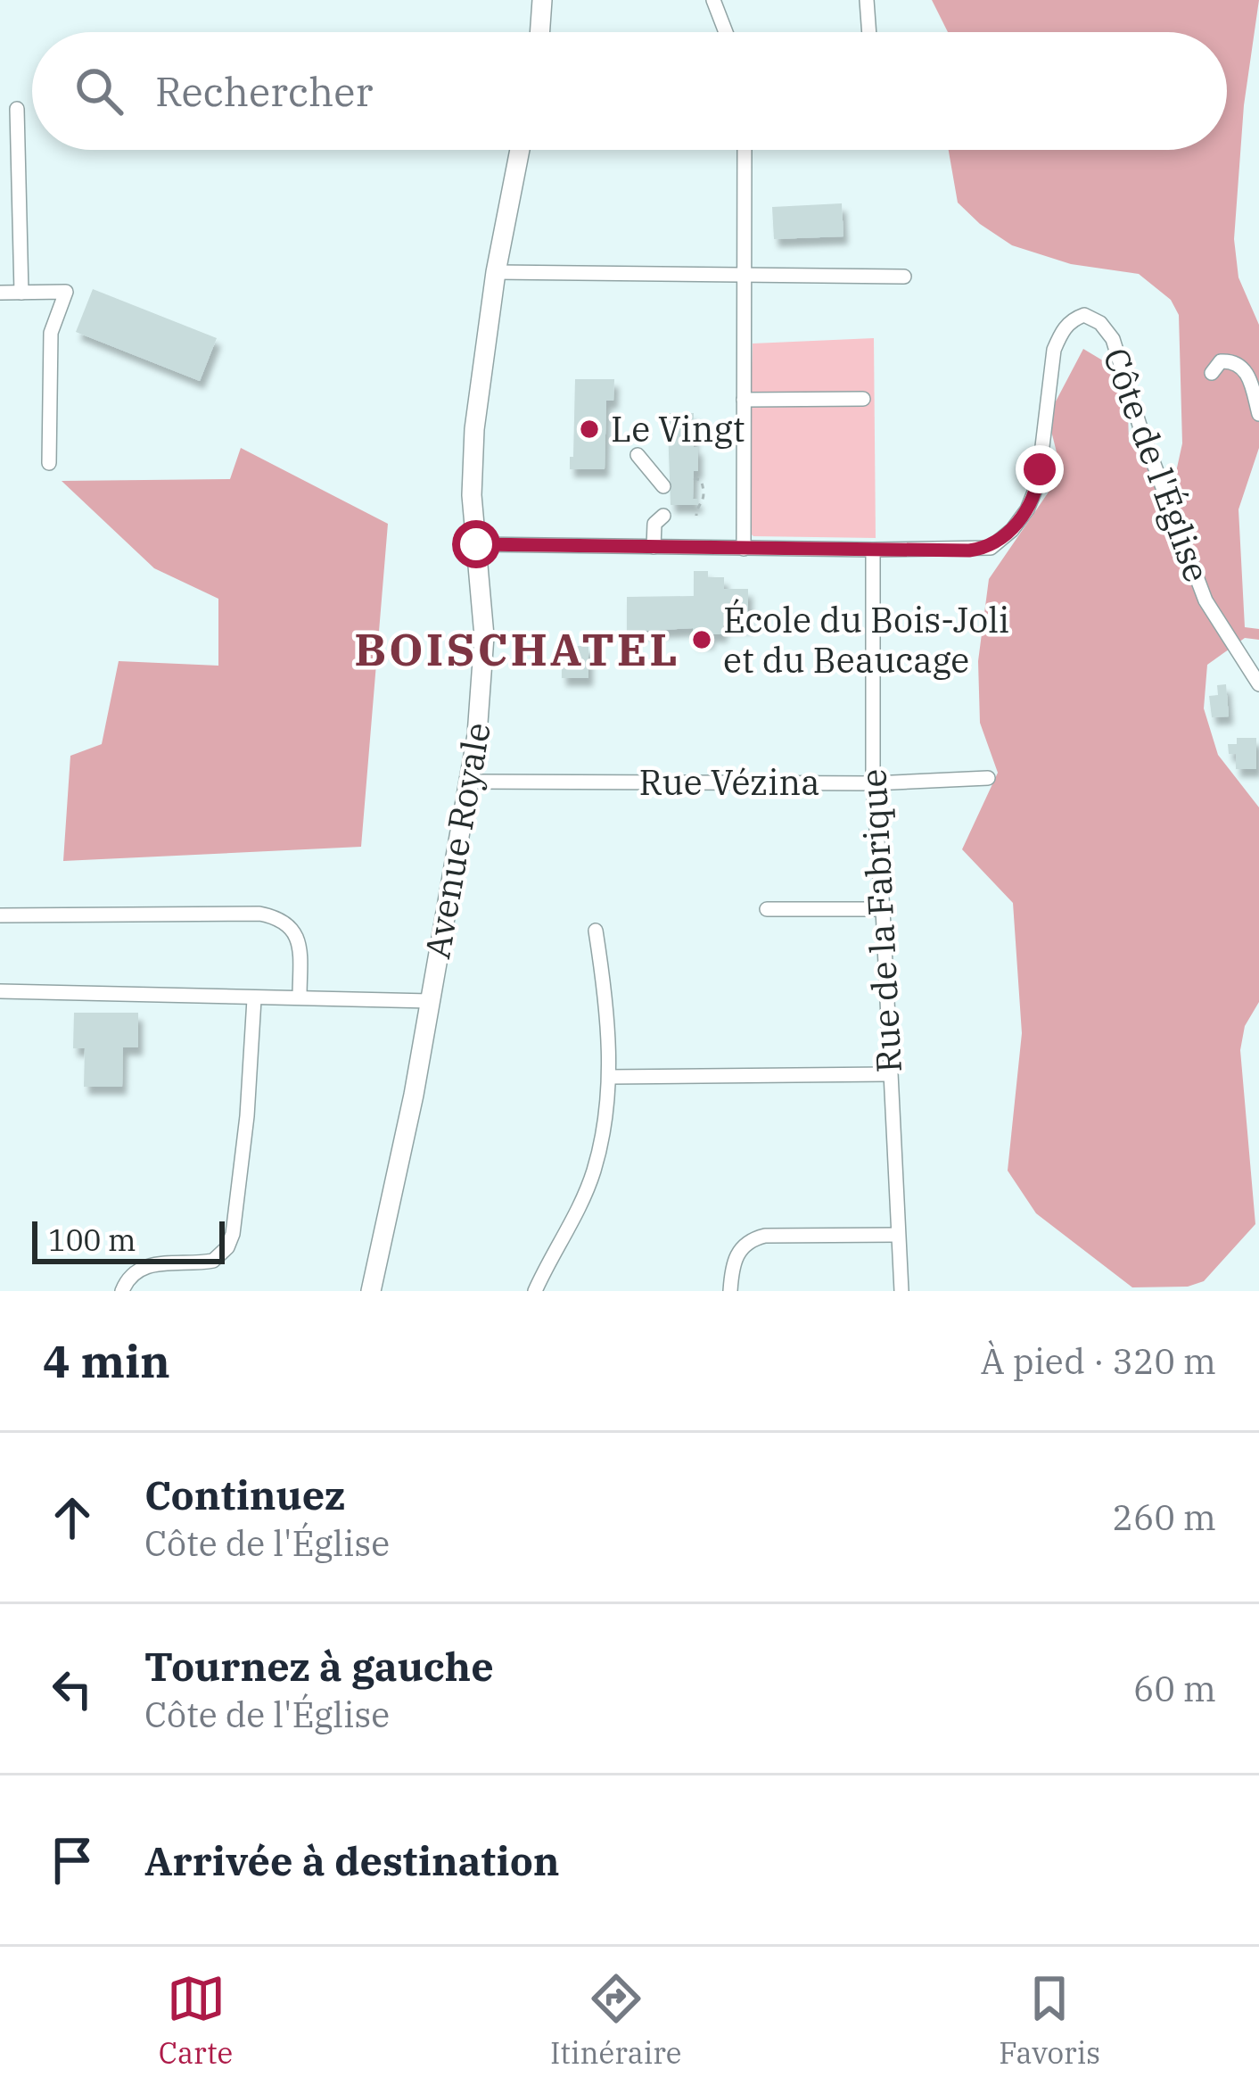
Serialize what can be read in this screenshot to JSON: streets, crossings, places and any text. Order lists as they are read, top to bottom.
{
  "streets": {
    "main road": ["Avenue Royale"],
    "street": ["Côte de l'Église", "Rue Vézina", "Rue de la Fabrique"]
  },
  "crossings": [
    ["Côte de l'Église", "Avenue Royale"],
    ["Côte de l'Église", "Rue de la Fabrique"],
    ["Rue Vézina", "Avenue Royale"],
    ["Rue Vézina", "Rue de la Fabrique"]
  ],
  "districts": ["BOISCHATEL"],
  "places": ["Le Vingt", "École du Bois-Joli et du Beaucage"],
  "scale_bar": "100 m",
  "page": {
    "search": "Rechercher",
    "scale": "100 m",
    "heading": ["4 min", "À pied · 320 m"],
    "list": [
      ["Continuez", "Côte de l'Église", "260 m"],
      ["Tournez à gauche", "Côte de l'Église", "60 m"],
      "Arrivée à destination"
    ],
    "nav": ["Carte", "Itinéraire", "Favoris"]
  }
}
